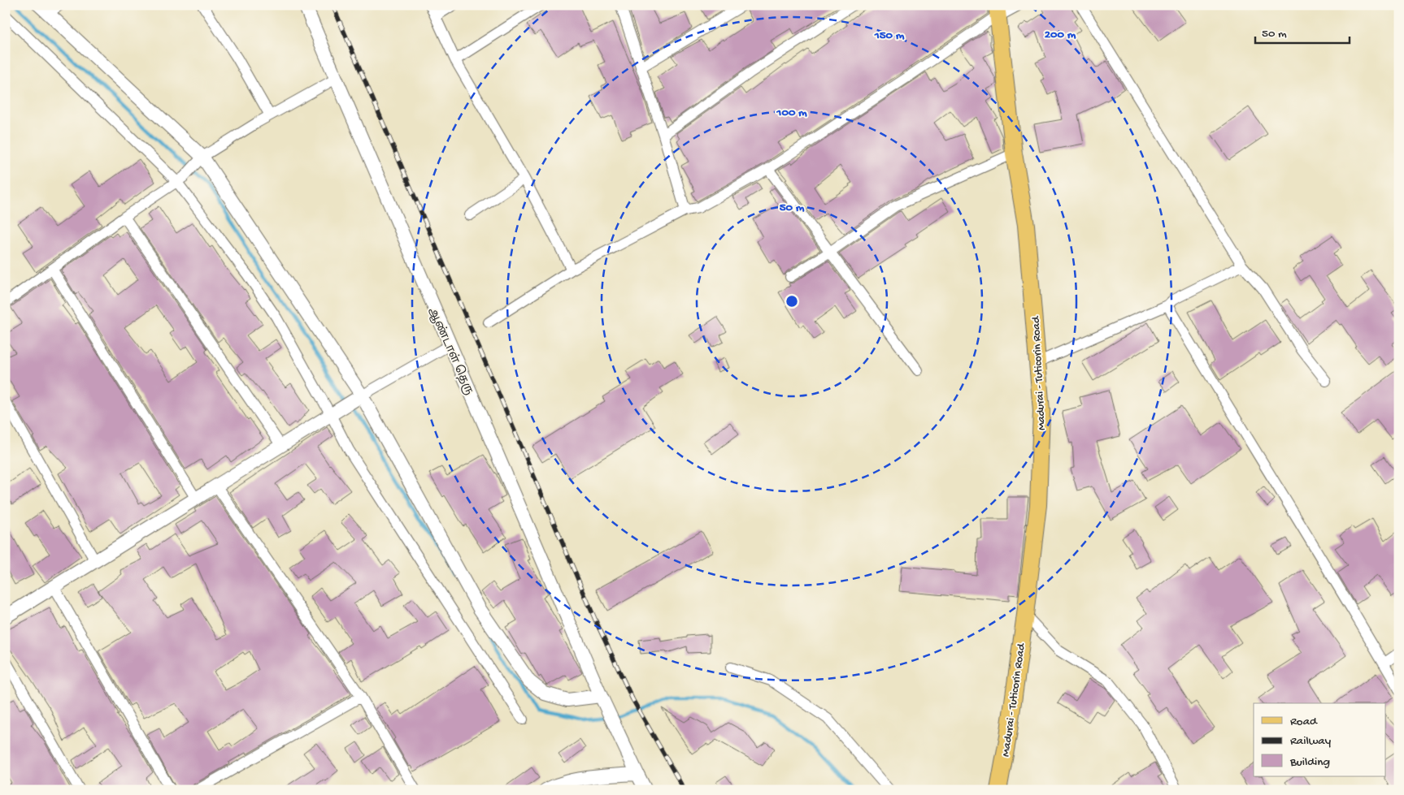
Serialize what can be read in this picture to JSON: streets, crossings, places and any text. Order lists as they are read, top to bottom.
{
  "streets": {
    "main road": ["Madurai - Tuticorin Road"],
    "street": ["ஆண்டாள் தெரு"]
  },
  "legend": ["Road", "Railway", "Building"],
  "scale_bar": "50 m",
  "rings": [
    "200 m",
    "150 m",
    "100 m",
    "50 m"
  ]
}
